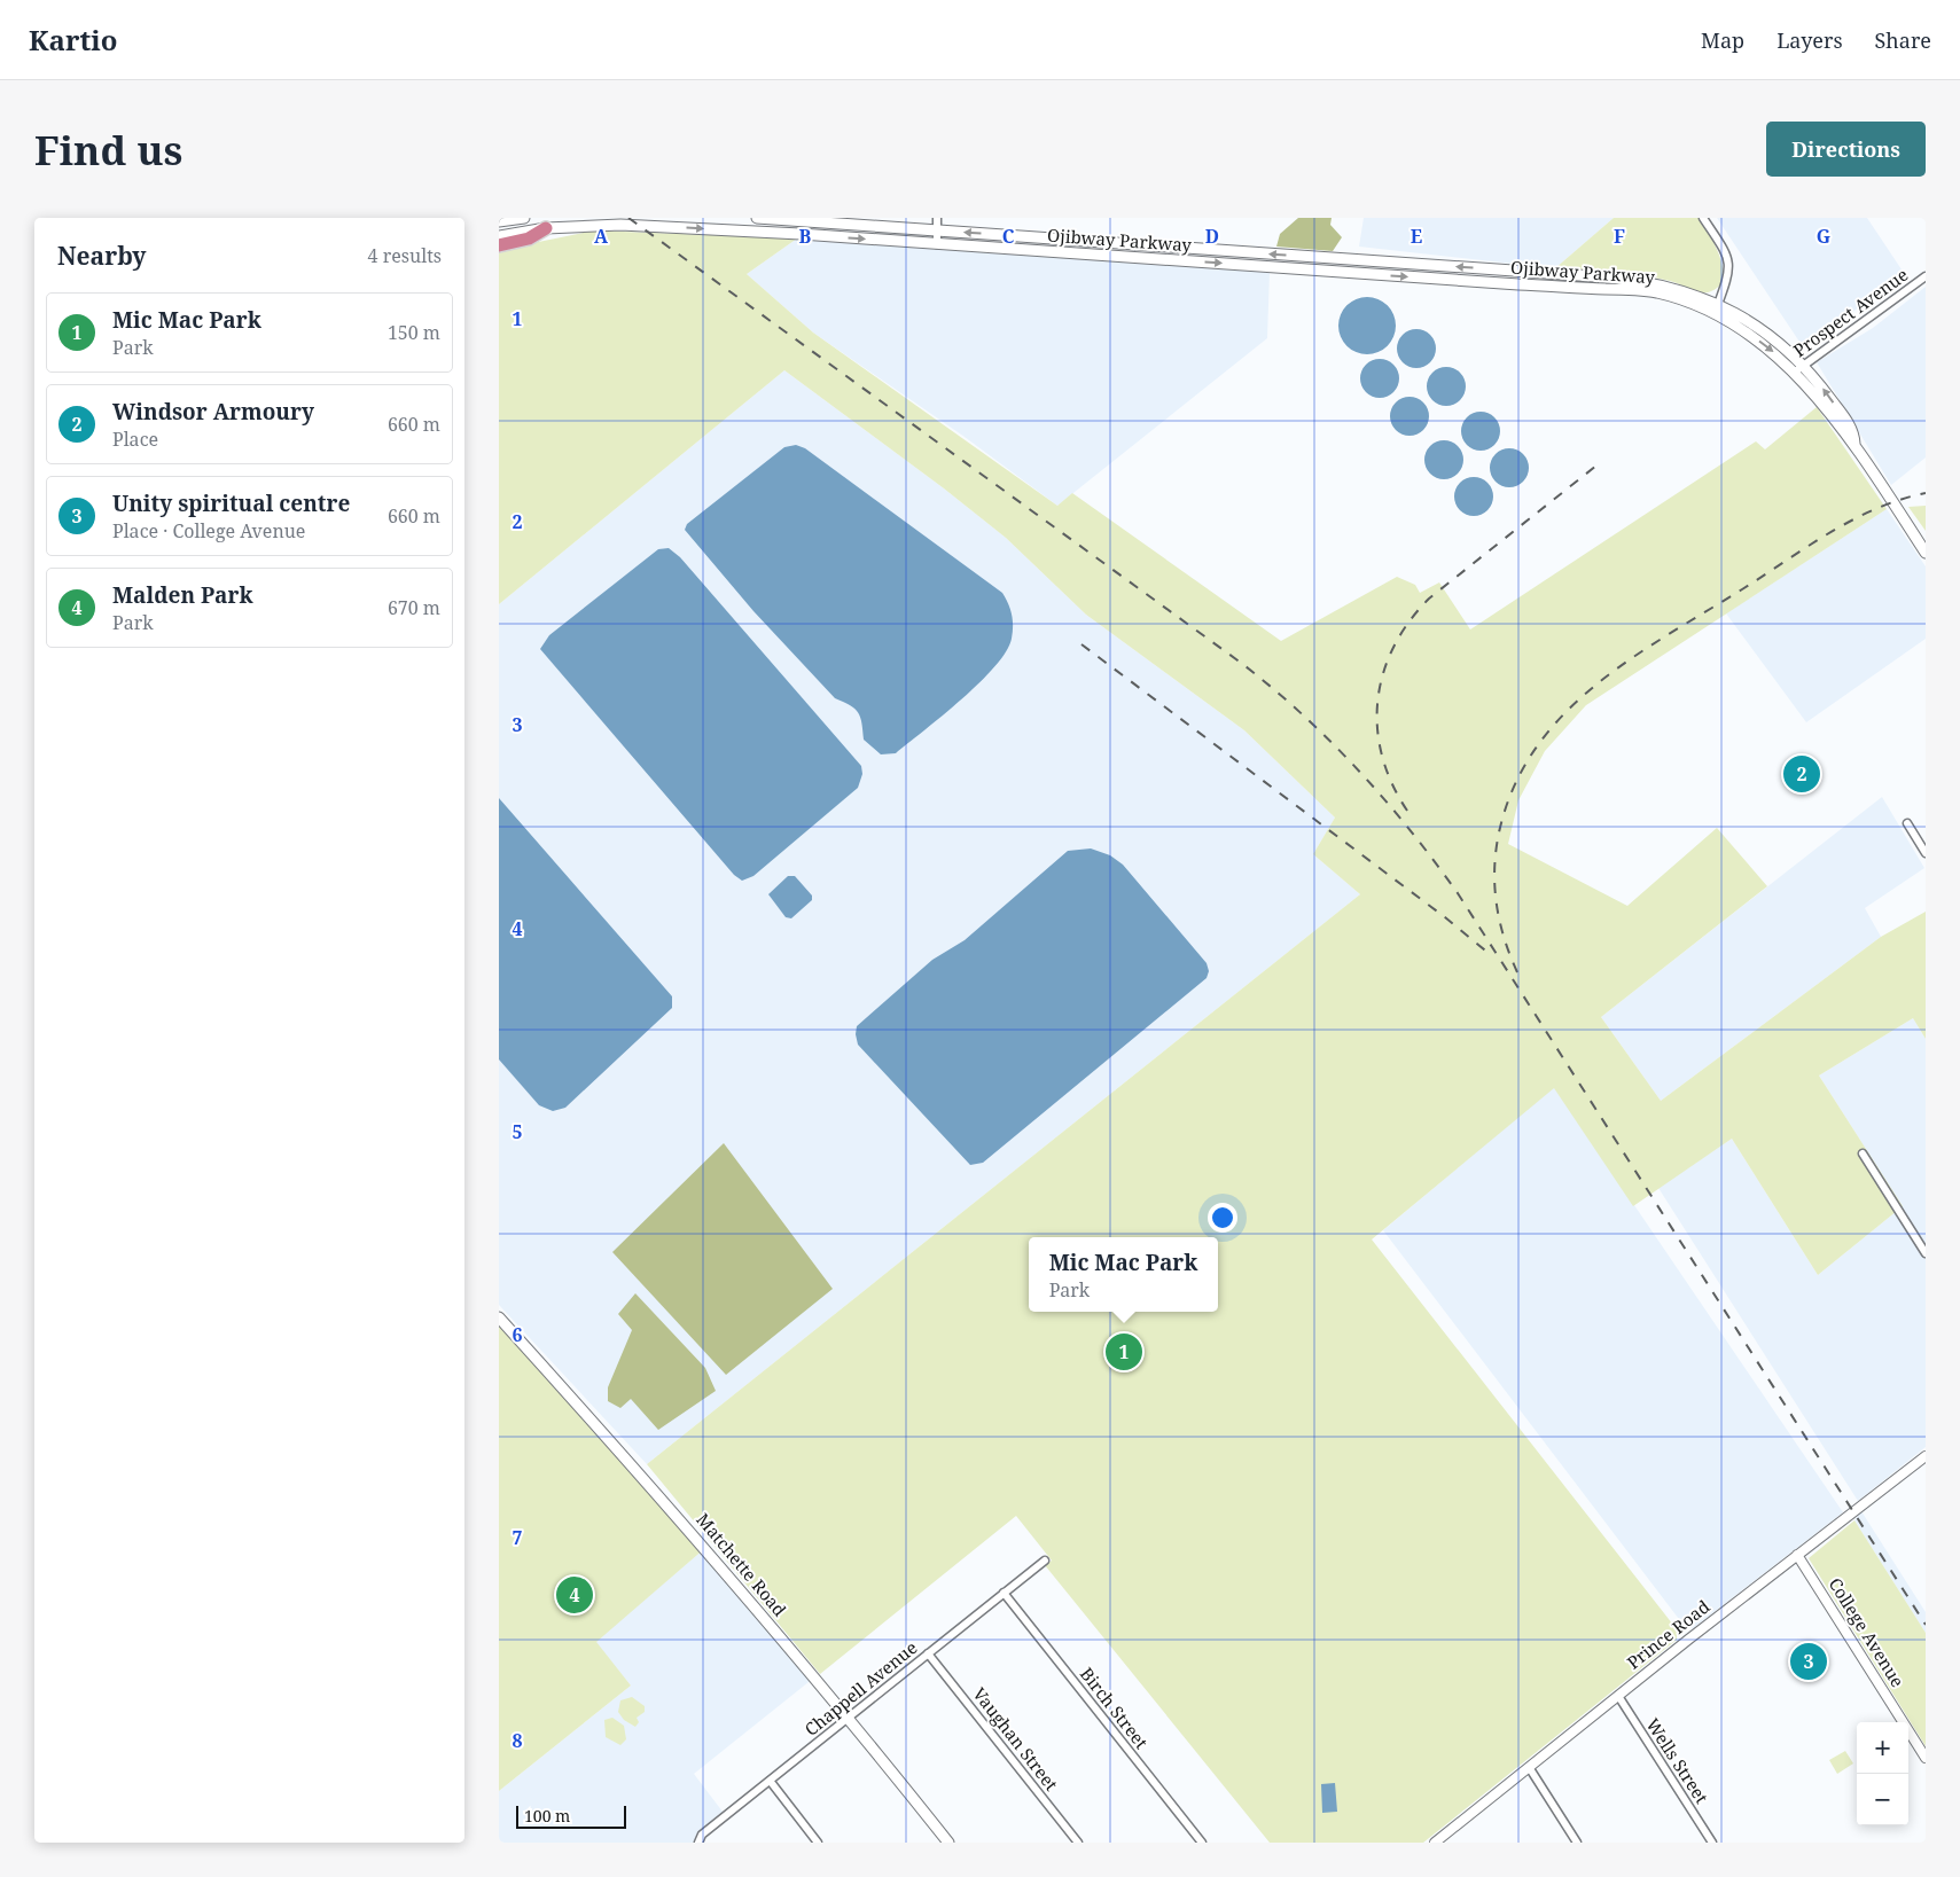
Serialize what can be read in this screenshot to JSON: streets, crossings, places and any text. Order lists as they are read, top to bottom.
{
  "streets": {
    "main road": ["Ojibway Parkway", "Matchette Road"],
    "street": [
      "Prospect Avenue",
      "College Avenue",
      "Prince Road",
      "Chappell Avenue",
      "Birch Street",
      "Vaughan Street",
      "Wells Street"
    ]
  },
  "crossings": [
    ["Ojibway Parkway", "Prospect Avenue"],
    ["Matchette Road", "Chappell Avenue"],
    ["College Avenue", "Prince Road"],
    ["Prince Road", "Wells Street"],
    ["Chappell Avenue", "Birch Street"],
    ["Chappell Avenue", "Vaughan Street"]
  ],
  "scale_bar": "100 m",
  "page": {
    "header": "Kartio",
    "nav": ["Map", "Layers", "Share"],
    "buttons": "Directions",
    "title": "Find us",
    "heading": ["Nearby", "4 results"],
    "list": [
      {
        "mark": "1",
        "name": "Mic Mac Park",
        "note": "Park",
        "value": "150 m"
      },
      {
        "mark": "2",
        "name": "Windsor Armoury",
        "note": "Place",
        "value": "660 m"
      },
      {
        "mark": "3",
        "name": "Unity spiritual centre",
        "note": "Place · College Avenue",
        "value": "660 m"
      },
      {
        "mark": "4",
        "name": "Malden Park",
        "note": "Park",
        "value": "670 m"
      }
    ],
    "pins": [
      "2",
      "1",
      "4",
      "3"
    ],
    "popup": ["Mic Mac Park", "Park"],
    "map_buttons": ["+", "−"],
    "scale": "100 m"
  },
  "grid": {
    "columns": [
      "A",
      "B",
      "C",
      "D",
      "E",
      "F",
      "G"
    ],
    "rows": [
      "1",
      "2",
      "3",
      "4",
      "5",
      "6",
      "7",
      "8"
    ]
  }
}
